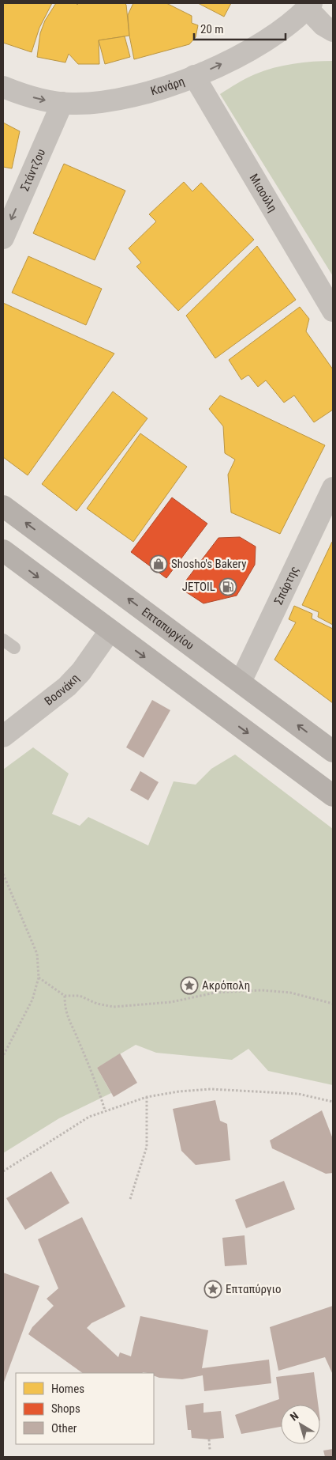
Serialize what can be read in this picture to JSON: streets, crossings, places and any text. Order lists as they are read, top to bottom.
{
  "streets": {
    "main road": ["Επταπυργίου"],
    "street": [
      "Κανάρη",
      "Στάντζου",
      "Μιαούλη",
      "Σπάρτης",
      "Βοσνάκη"
    ]
  },
  "crossings": [
    ["Κανάρη", "Στάντζου"],
    ["Κανάρη", "Μιαούλη"],
    ["Σπάρτης", "Επταπυργίου"]
  ],
  "one_way": ["Κανάρη", "Στάντζου"],
  "places": {
    "shop": ["Shosho's Bakery"],
    "fuel station": ["JETOIL"],
    "place": ["Ακρόπολη", "Επταπύργιο"]
  },
  "legend": ["Homes", "Shops", "Other"],
  "scale_bar": "20 m",
  "north": "top left"
}
